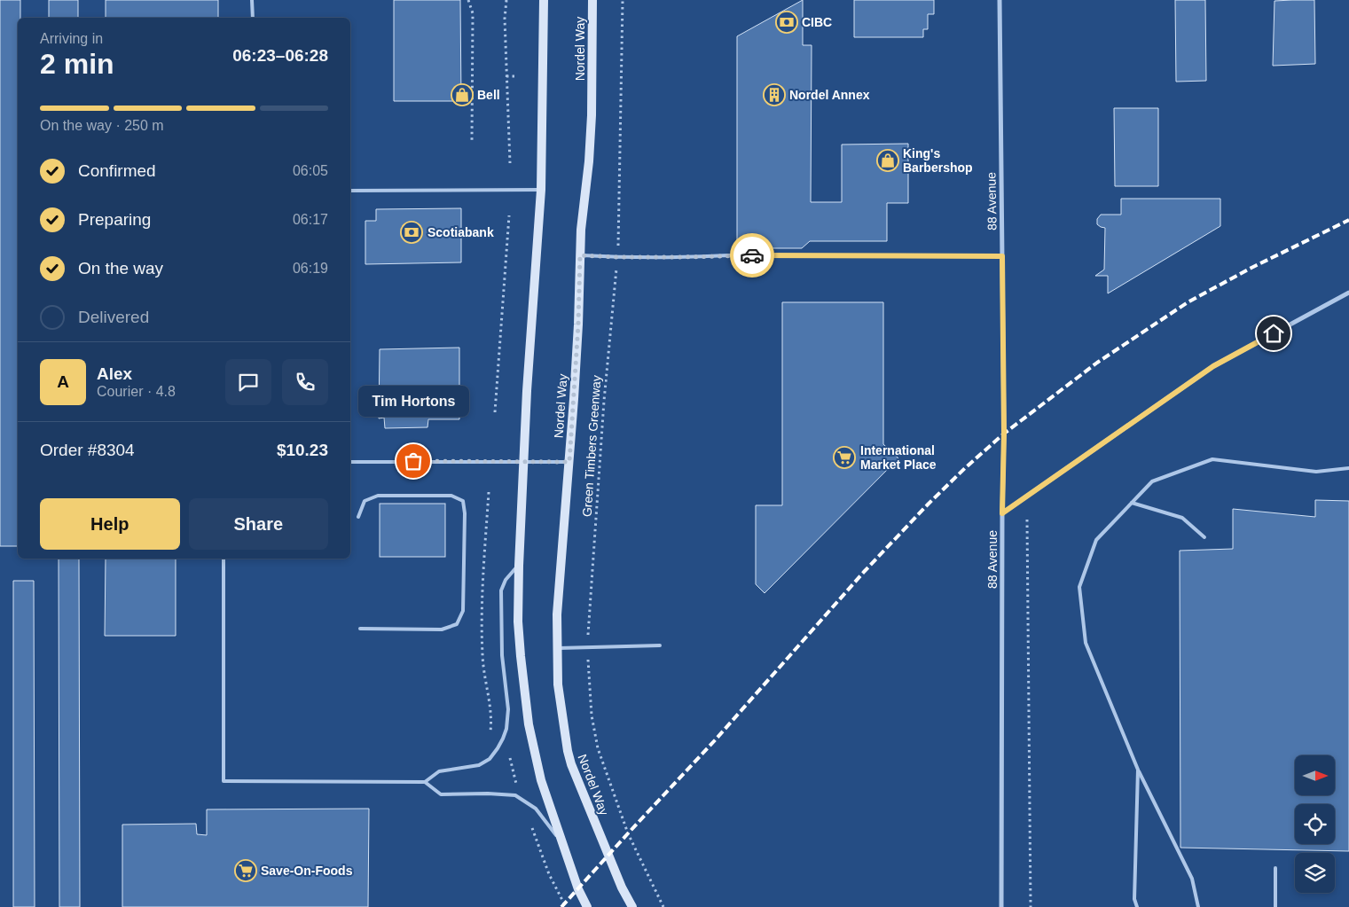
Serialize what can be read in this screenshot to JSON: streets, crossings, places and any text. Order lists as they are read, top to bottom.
{
  "streets": {
    "main road": ["Nordel Way"],
    "street": ["88 Avenue"],
    "path": ["Green Timbers Greenway"]
  },
  "places": {
    "bank": ["CIBC", "Scotiabank"],
    "shop": ["Bell", "King's Barbershop"],
    "building": ["Nordel Annex"],
    "supermarket": ["International Market Place", "Save-On-Foods"],
    "other": ["Tim Hortons"]
  },
  "north": "right",
  "page": {
    "heading": ["2 min", "Arriving in", "06:23–06:28"],
    "panel": [
      "Alex",
      "Courier · 4.8",
      "Order #8304",
      "$10.23"
    ],
    "bar": "On the way · 250 m",
    "list": [
      ["Confirmed", "06:05"],
      ["Preparing", "06:17"],
      ["On the way", "06:19"],
      "Delivered"
    ],
    "round": "A",
    "bubble": "Tim Hortons",
    "buttons": ["Help", "Share"]
  }
}
